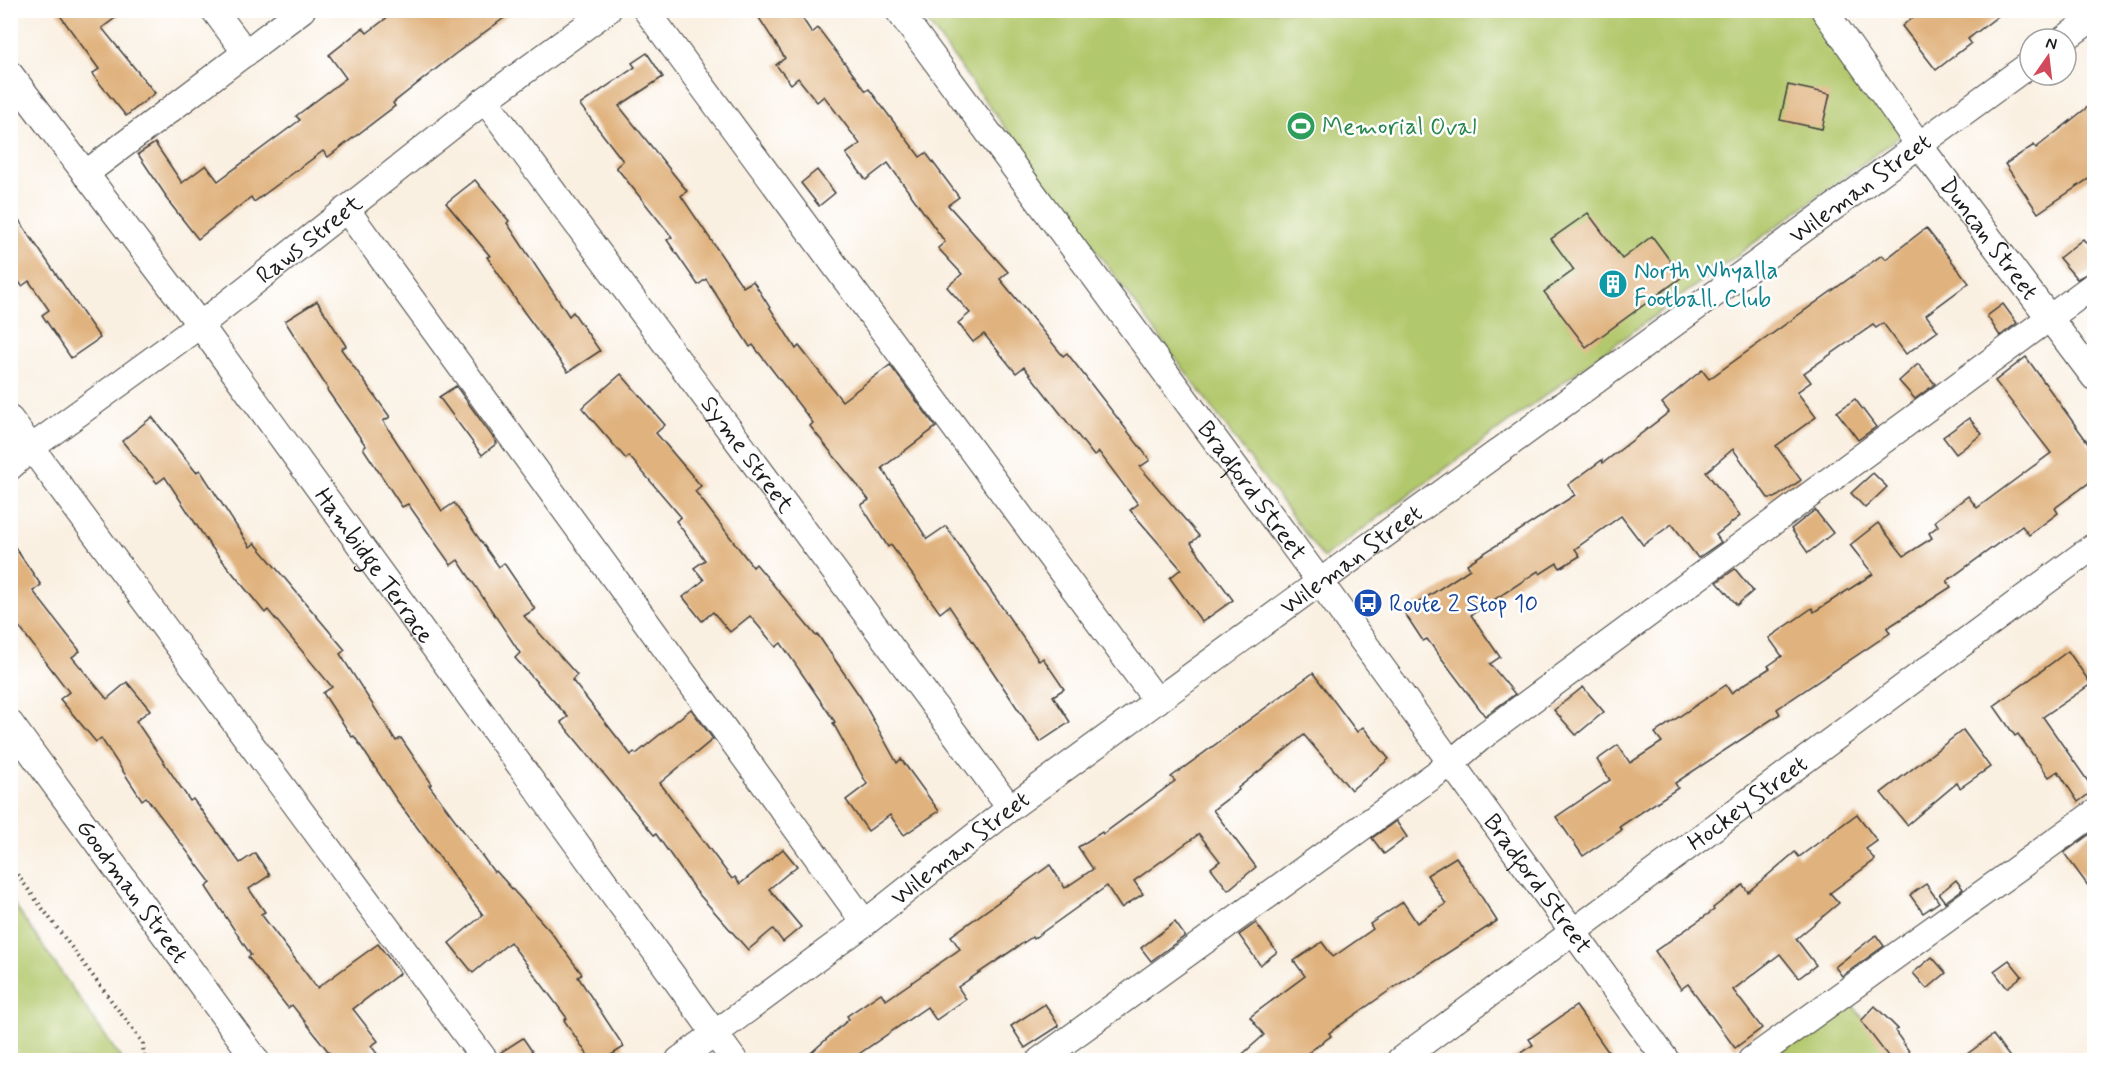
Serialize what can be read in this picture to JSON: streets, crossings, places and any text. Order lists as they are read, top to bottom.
{
  "streets": {
    "street": [
      "Wileman Street",
      "Raws Street",
      "Duncan Street",
      "Syme Street",
      "Bradford Street",
      "Hambidge Terrace",
      "Hockey Street",
      "Goodman Street"
    ]
  },
  "crossings": [
    ["Wileman Street", "Duncan Street"],
    ["Wileman Street", "Syme Street"],
    ["Wileman Street", "Bradford Street"],
    ["Wileman Street", "Hambidge Terrace"],
    ["Raws Street", "Syme Street"],
    ["Raws Street", "Hambidge Terrace"],
    ["Bradford Street", "Hockey Street"]
  ],
  "places": {
    "sports": ["Memorial Oval"],
    "building": ["North Whyalla Football. Club"],
    "bus stop": ["Route 2 Stop 10"]
  },
  "north": "top"
}
